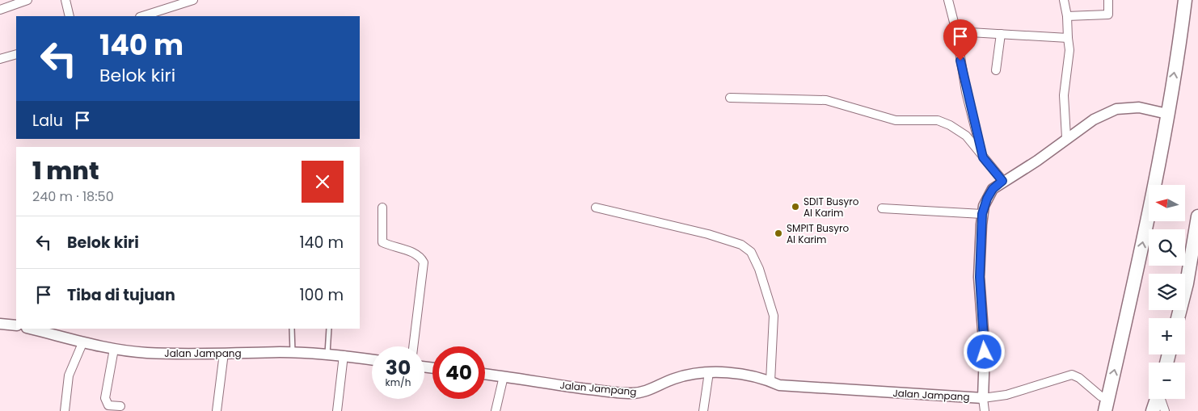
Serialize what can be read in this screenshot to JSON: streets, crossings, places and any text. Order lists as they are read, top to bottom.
{
  "streets": {
    "street": ["Jalan Jampang"]
  },
  "places": ["SDIT Busyro Al Karim", "SMPIT Busyro Al Karim"],
  "north": "left",
  "page": {
    "turn": ["140 m", "Belok kiri"],
    "then": "Lalu",
    "heading": ["1 mnt", "240 m · 18:50"],
    "map_buttons": ["+", "−"],
    "list": [
      {
        "name": "Belok kiri",
        "value": "140 m"
      },
      {
        "name": "Tiba di tujuan",
        "value": "100 m"
      }
    ],
    "speed": "30 km/h",
    "limit": "40"
  }
}
